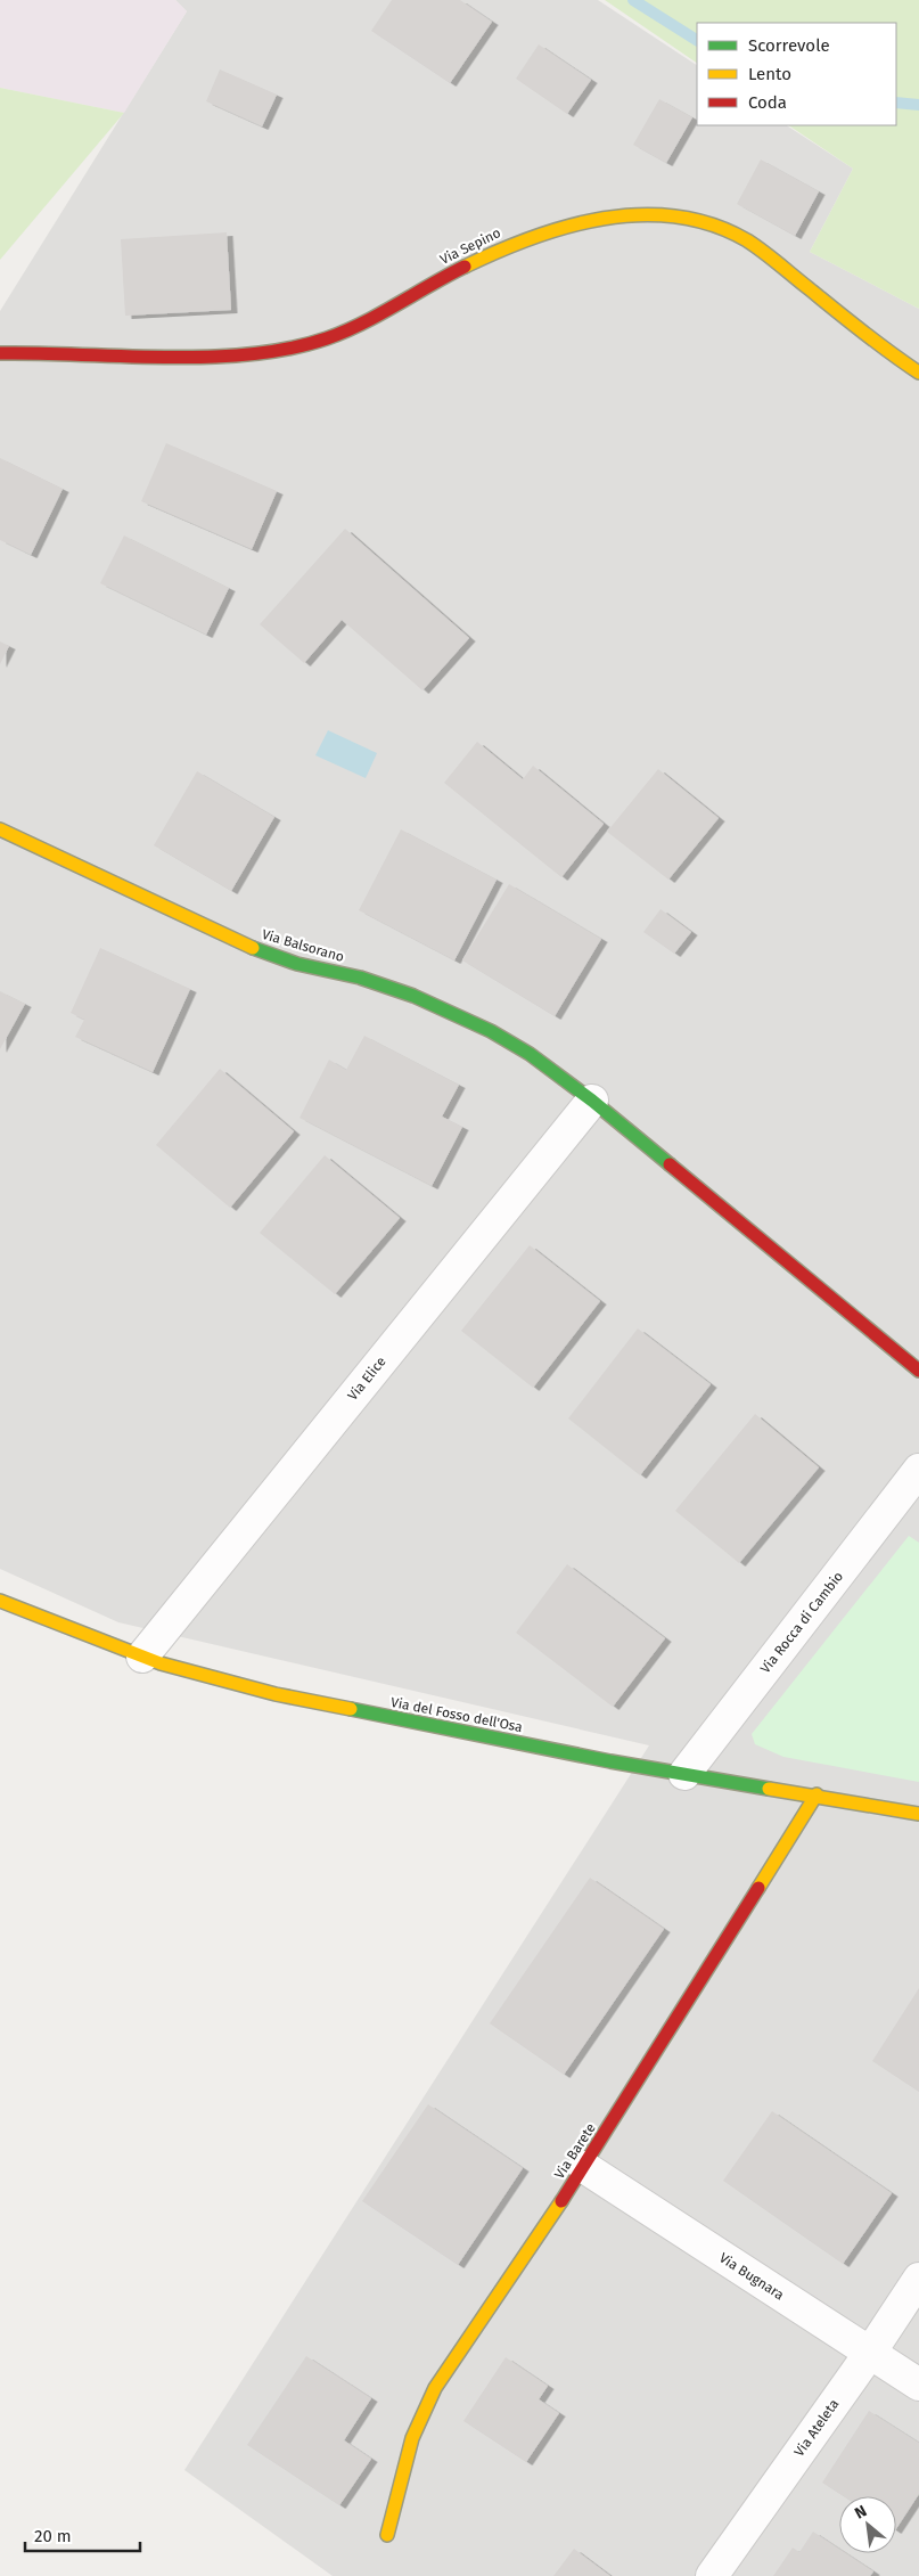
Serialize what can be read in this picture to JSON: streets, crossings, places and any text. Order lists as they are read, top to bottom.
{
  "streets": {
    "street": [
      "Via Sepino",
      "Via Balsorano",
      "Via Elice",
      "Via Rocca di Cambio",
      "Via del Fosso dell'Osa",
      "Via Barete",
      "Via Bugnara",
      "Via Ateleta"
    ]
  },
  "crossings": [
    ["Via Balsorano", "Via Elice"],
    ["Via Elice", "Via del Fosso dell'Osa"],
    ["Via Rocca di Cambio", "Via del Fosso dell'Osa"],
    ["Via del Fosso dell'Osa", "Via Barete"],
    ["Via Barete", "Via Bugnara"],
    ["Via Bugnara", "Via Ateleta"]
  ],
  "legend": ["Scorrevole", "Lento", "Coda"],
  "scale_bar": "20 m",
  "north": "top left"
}
